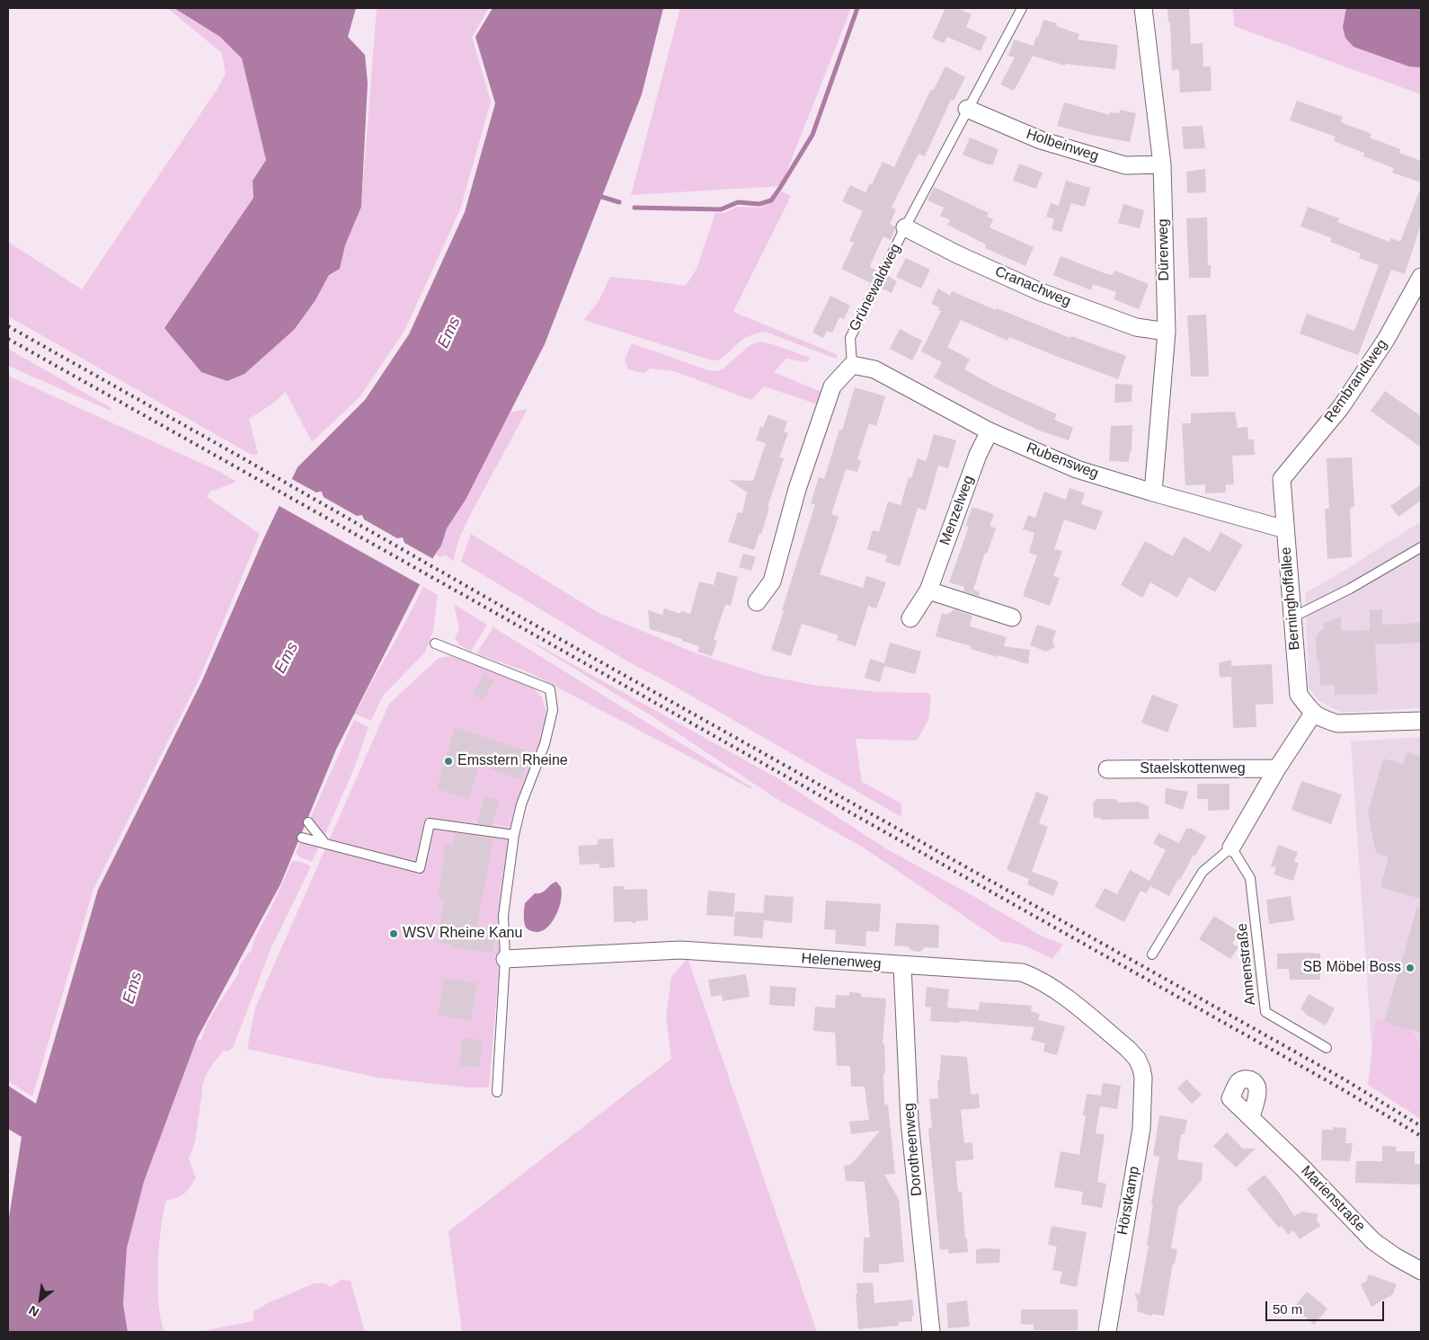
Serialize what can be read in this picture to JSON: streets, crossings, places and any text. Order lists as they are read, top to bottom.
{
  "streets": {
    "street": [
      "Holbeinweg",
      "Dürerweg",
      "Cranachweg",
      "Rembrandtweg",
      "Rubensweg",
      "Menzelweg",
      "Berninghoffallee",
      "Staelskottenweg",
      "Helenenweg",
      "Dorotheenweg",
      "Marienstraße",
      "Hörstkamp"
    ],
    "lane": ["Grünewaldweg", "Annenstraße"]
  },
  "crossings": [
    ["Holbeinweg", "Dürerweg"],
    ["Holbeinweg", "Grünewaldweg"],
    ["Dürerweg", "Cranachweg"],
    ["Dürerweg", "Rubensweg"],
    ["Cranachweg", "Grünewaldweg"],
    ["Grünewaldweg", "Rubensweg"],
    ["Rembrandtweg", "Berninghoffallee"],
    ["Rubensweg", "Menzelweg"],
    ["Rubensweg", "Berninghoffallee"],
    ["Helenenweg", "Dorotheenweg"],
    ["Helenenweg", "Hörstkamp"]
  ],
  "water": ["Ems"],
  "places": ["Emsstern Rheine", "WSV Rheine Kanu", "SB Möbel Boss"],
  "scale_bar": "50 m",
  "north": "bottom left"
}
